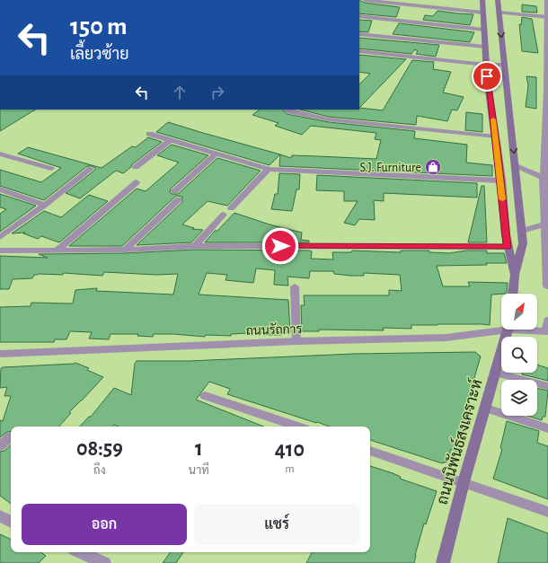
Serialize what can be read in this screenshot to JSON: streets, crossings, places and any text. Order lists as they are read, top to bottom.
{
  "streets": {
    "main road": ["ถนนนิพันธ์สงเคราะห์"],
    "street": ["ถนนรัถการ"]
  },
  "places": {
    "shop": ["S.J. Furniture"]
  },
  "north": "top right",
  "page": {
    "turn": ["150 m", "เลี้ยวซ้าย"],
    "eta": [
      "08:59",
      "ถึง",
      "1",
      "นาที",
      "410",
      "m"
    ],
    "buttons": ["ออก", "แชร์"]
  }
}
